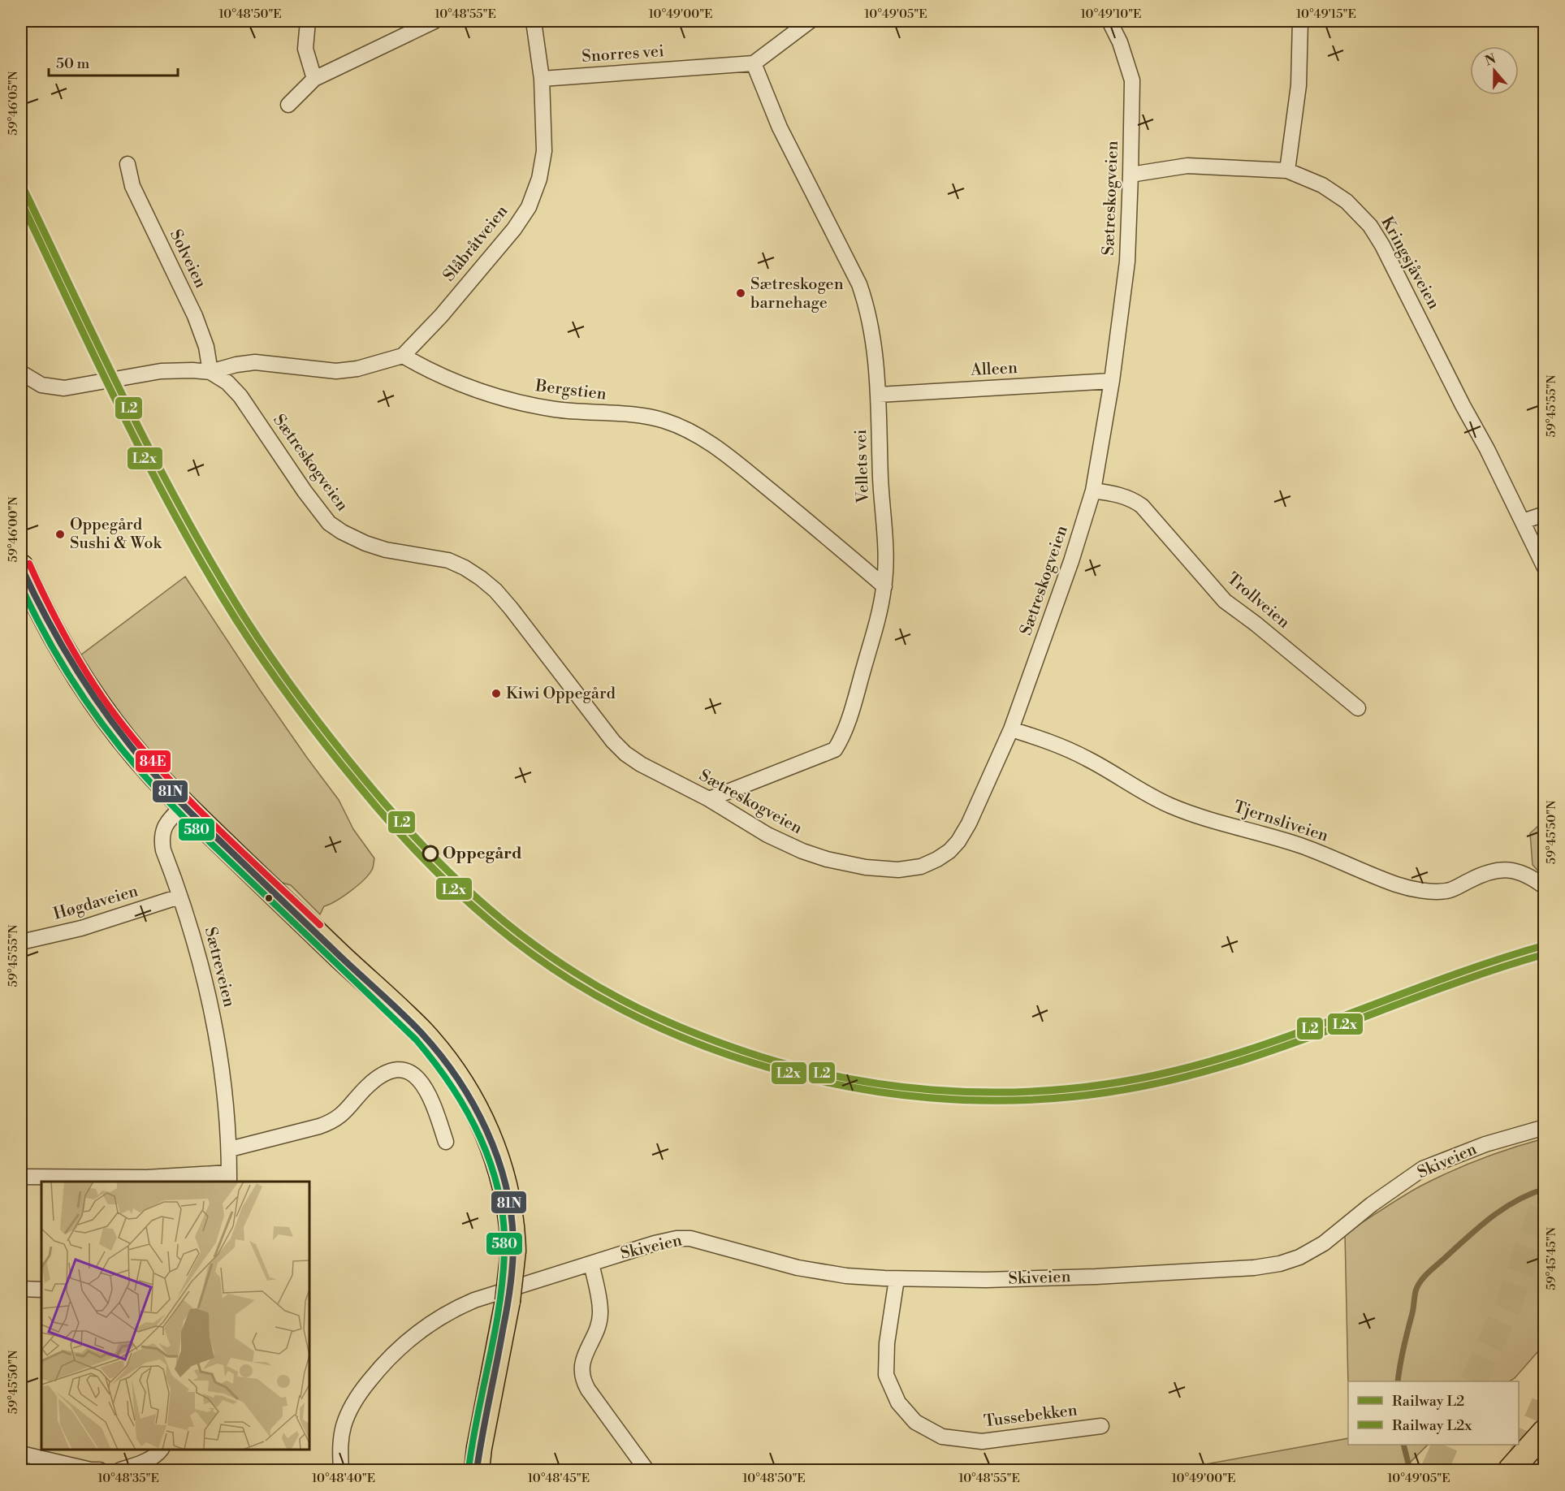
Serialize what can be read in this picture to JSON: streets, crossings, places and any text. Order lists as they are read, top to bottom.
{
  "streets": {
    "street": [
      "Snorres vei",
      "Sætreskogveien",
      "Slåbråtveien",
      "Solveien",
      "Kringsjåveien",
      "Alleen",
      "Bergstien",
      "Vellets vei",
      "Trollveien",
      "Tjernsliveien",
      "Høgdaveien",
      "Sætreveien",
      "Skiveien",
      "Tussebekken"
    ]
  },
  "crossings": [
    ["Snorres vei", "Slåbråtveien"],
    ["Snorres vei", "Vellets vei"],
    ["Sætreskogveien", "Solveien"],
    ["Sætreskogveien", "Kringsjåveien"],
    ["Sætreskogveien", "Alleen"],
    ["Sætreskogveien", "Vellets vei"],
    ["Sætreskogveien", "Trollveien"],
    ["Sætreskogveien", "Tjernsliveien"],
    ["Slåbråtveien", "Bergstien"],
    ["Alleen", "Vellets vei"],
    ["Bergstien", "Vellets vei"],
    ["Høgdaveien", "Sætreveien"],
    ["Skiveien", "Tussebekken"]
  ],
  "places": [
    "Sætreskogen barnehage",
    "Oppegård Sushi & Wok",
    "Kiwi Oppegård",
    "Oppegård"
  ],
  "lines": [
    "rail line L2",
    "rail line L2x",
    "transit line 84E",
    "transit line 81N",
    "transit line 580"
  ],
  "legend": ["Railway L2", "Railway L2x"],
  "scale_bar": "50 m",
  "north": "top",
  "coordinates": [
    "10°48'50\"E",
    "10°48'55\"E",
    "10°49'00\"E",
    "10°49'05\"E",
    "10°49'10\"E",
    "10°49'15\"E",
    "59°46'05\"N",
    "59°45'55\"N",
    "59°46'00\"N",
    "59°45'50\"N",
    "59°45'45\"N",
    "10°48'35\"E",
    "10°48'40\"E",
    "10°48'45\"E"
  ]
}
